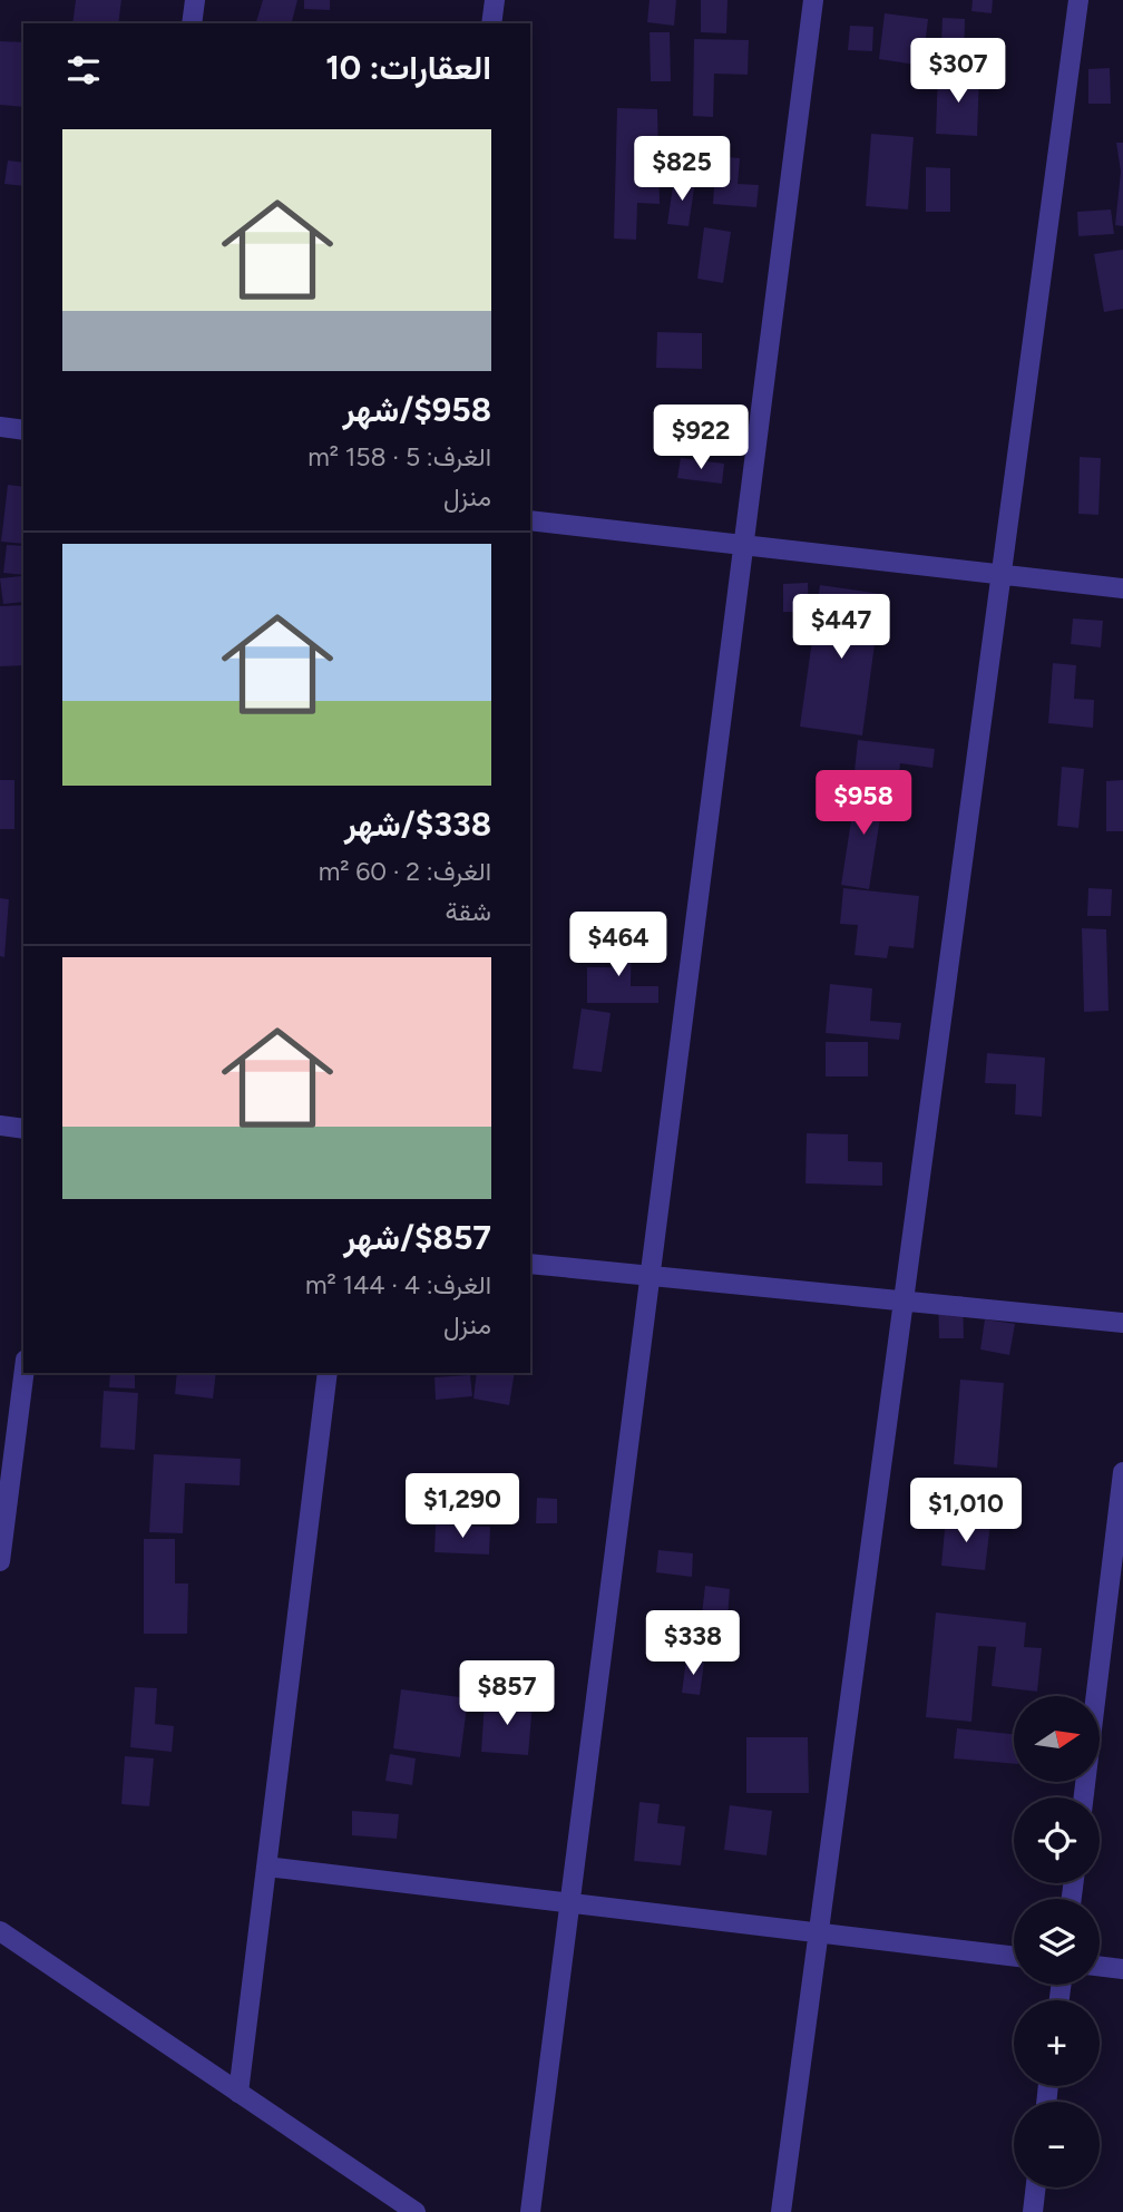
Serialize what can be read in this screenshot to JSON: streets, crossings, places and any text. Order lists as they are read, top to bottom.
{
  "north": "right",
  "page": {
    "heading": "العقارات: 10",
    "price": [
      "$307",
      "$825",
      "$922",
      "$447",
      "$958",
      "$464",
      "$1,290",
      "$1,010",
      "$338",
      "$857"
    ],
    "list": [
      {
        "name": "$958/شهر",
        "note": "الغرف: 5 · 158 m² · منزل"
      },
      {
        "name": "$338/شهر",
        "note": "الغرف: 2 · 60 m² · شقة"
      },
      {
        "name": "$857/شهر",
        "note": "الغرف: 4 · 144 m² · منزل"
      }
    ],
    "map_buttons": ["+", "−"]
  }
}
